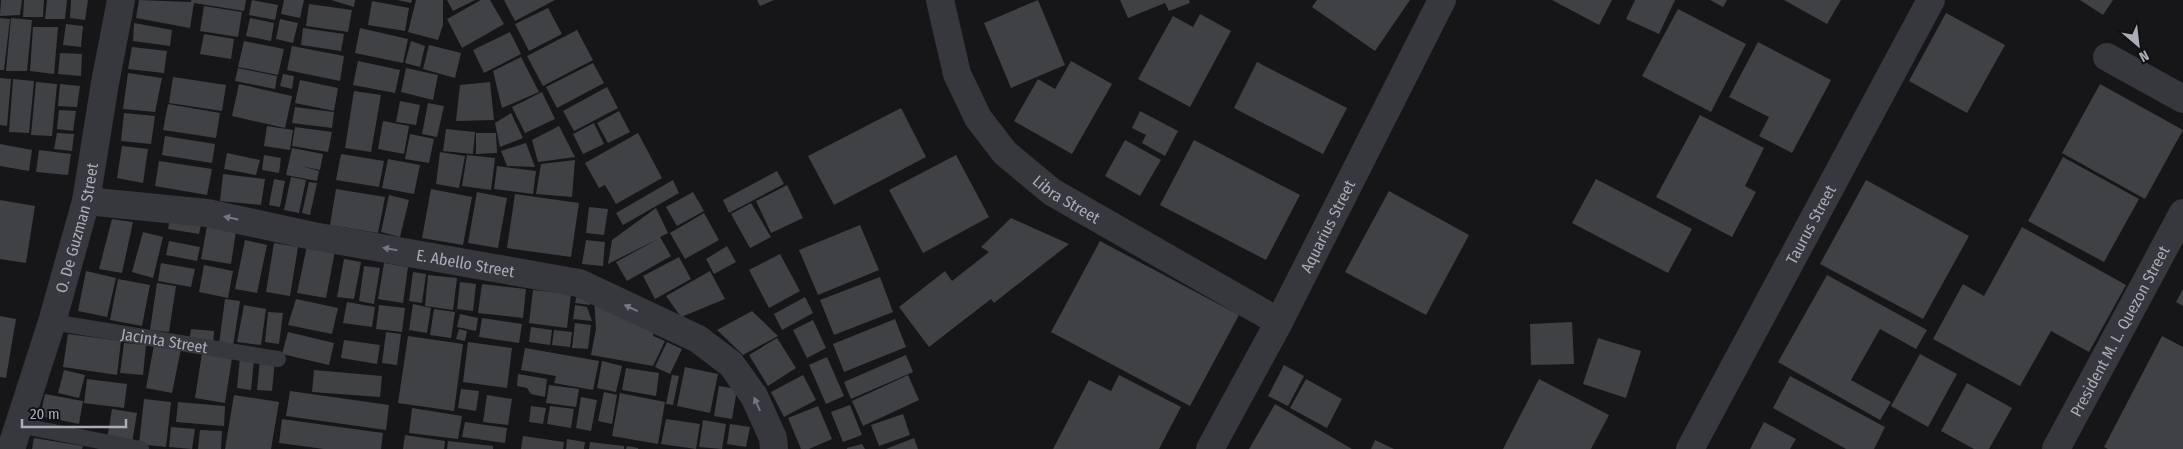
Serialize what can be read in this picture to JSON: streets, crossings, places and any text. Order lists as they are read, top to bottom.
{
  "streets": {
    "street": [
      "Libra Street",
      "Taurus Street",
      "Aquarius Street",
      "O. De Guzman Street",
      "E. Abello Street",
      "President M. L. Quezon Street"
    ],
    "lane": ["Jacinta Street"]
  },
  "crossings": [
    ["Libra Street", "Aquarius Street"],
    ["O. De Guzman Street", "E. Abello Street"],
    ["O. De Guzman Street", "Jacinta Street"]
  ],
  "one_way": ["E. Abello Street"],
  "scale_bar": "20 m",
  "north": "bottom right"
}
